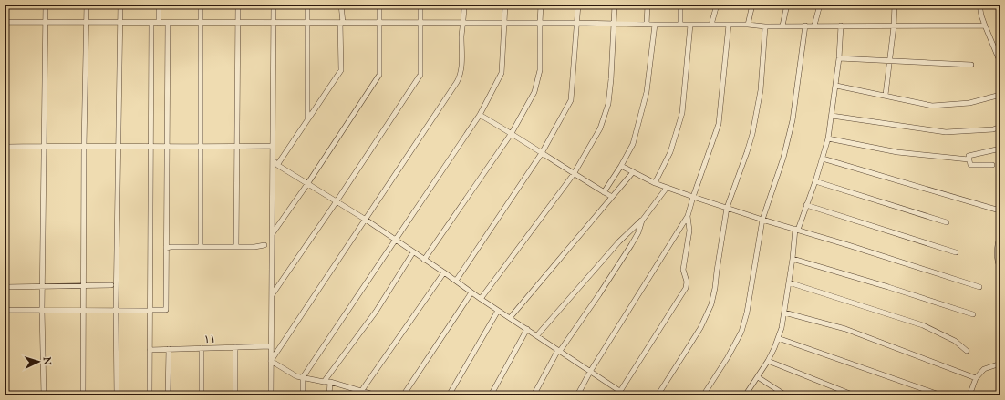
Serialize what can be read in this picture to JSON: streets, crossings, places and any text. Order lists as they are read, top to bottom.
{
  "streets": {
    "street": ["۱۱"]
  },
  "north": "right"
}
